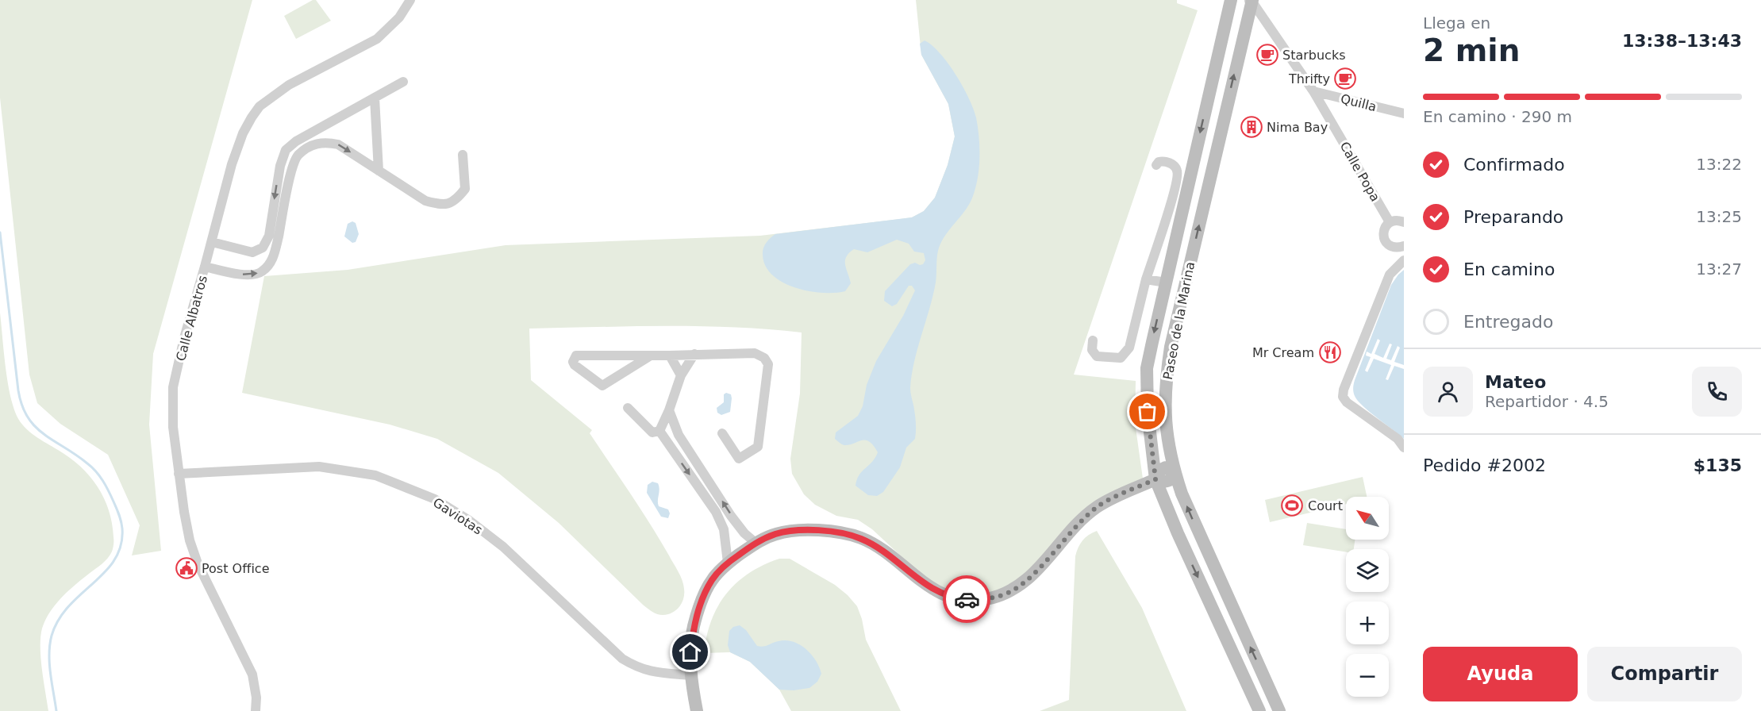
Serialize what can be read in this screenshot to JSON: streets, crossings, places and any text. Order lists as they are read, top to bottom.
{
  "streets": {
    "street": [
      "Quilla",
      "Calle Popa",
      "Calle Albatros",
      "Paseo de la Marina",
      "Gaviotas"
    ]
  },
  "crossings": [
    ["Quilla", "Calle Popa"],
    ["Calle Popa", "Paseo de la Marina"],
    ["Calle Albatros", "Gaviotas"]
  ],
  "places": {
    "cafe": ["Starbucks", "Thrifty"],
    "building": ["Nima Bay"],
    "restaurant": ["Mr Cream"],
    "sports": ["Court"],
    "public building": ["Post Office"]
  },
  "north": "top left",
  "page": {
    "heading": ["2 min", "Llega en", "13:38–13:43"],
    "panel": [
      "Mateo",
      "Repartidor · 4.5",
      "Pedido #2002",
      "$135"
    ],
    "bar": "En camino · 290 m",
    "list": [
      ["Confirmado", "13:22"],
      ["Preparando", "13:25"],
      ["En camino", "13:27"],
      "Entregado"
    ],
    "map_buttons": ["+", "−"],
    "buttons": ["Ayuda", "Compartir"]
  }
}
